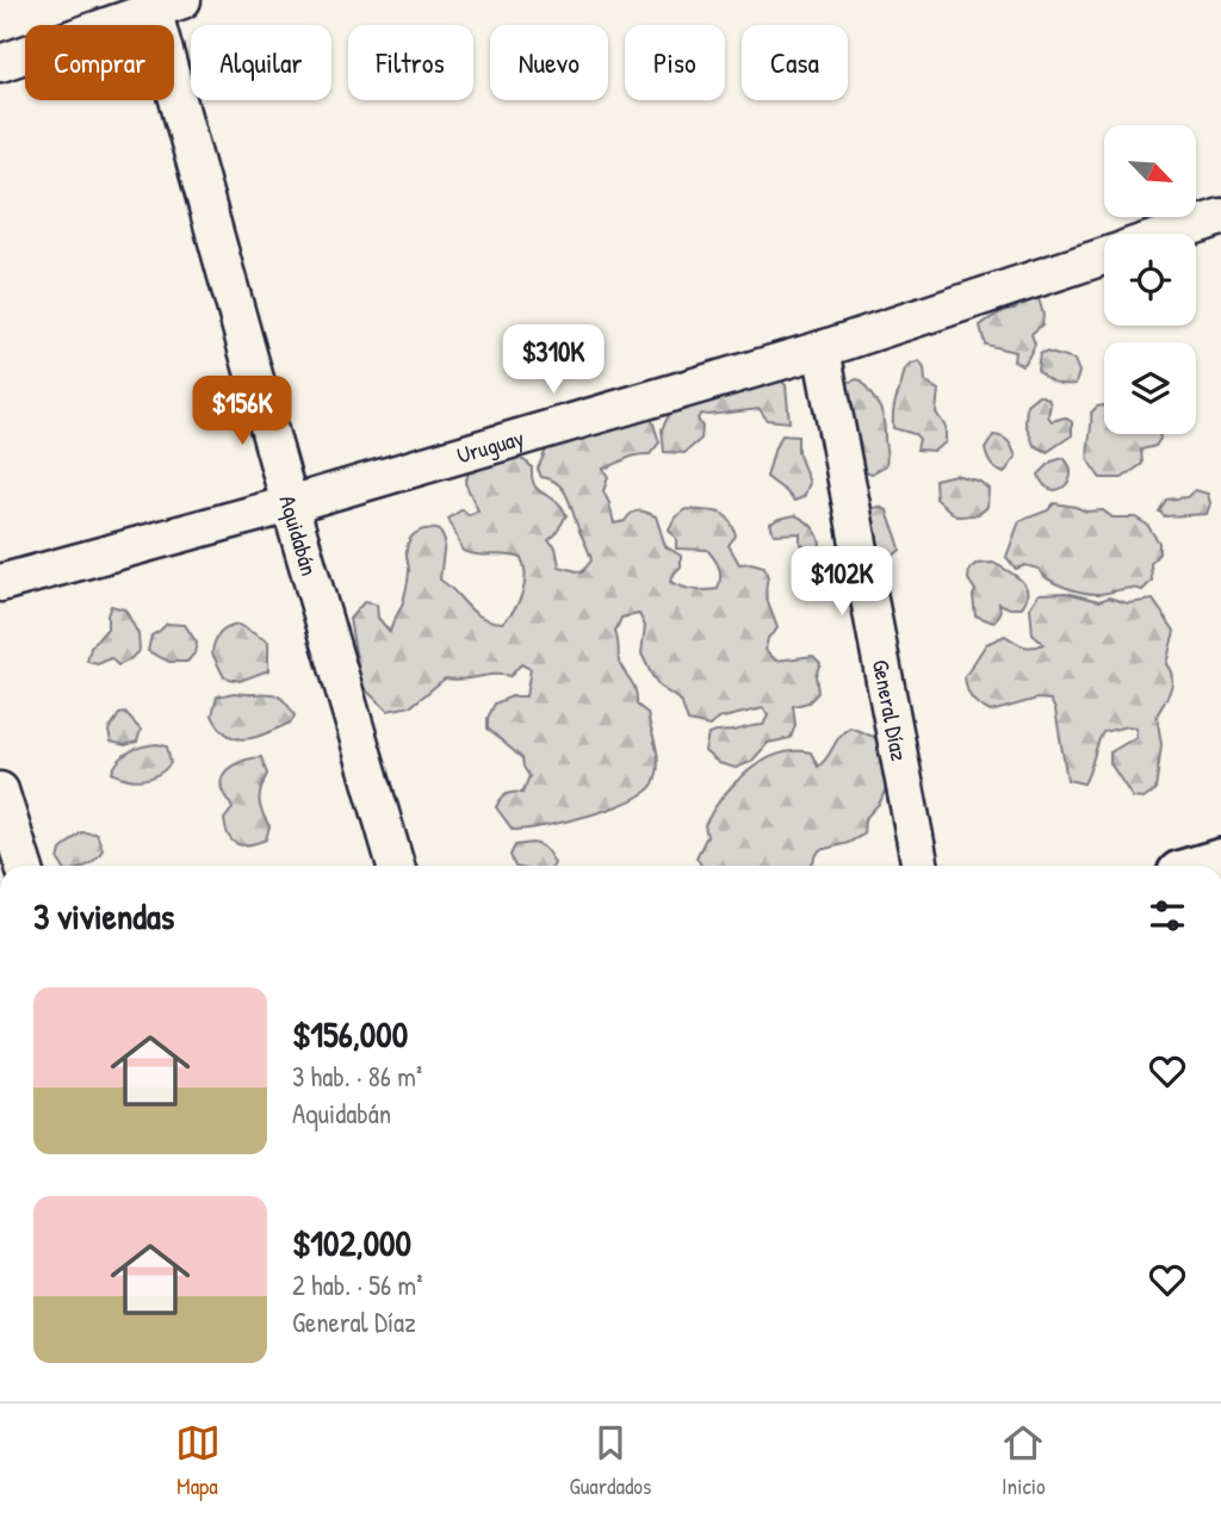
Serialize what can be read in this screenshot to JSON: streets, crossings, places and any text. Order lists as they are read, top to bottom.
{
  "streets": {
    "street": ["Uruguay", "Aquidabán", "General Díaz"]
  },
  "crossings": [
    ["Uruguay", "Aquidabán"],
    ["Uruguay", "General Díaz"]
  ],
  "north": "bottom right",
  "page": {
    "chip": [
      "Comprar",
      "Alquilar",
      "Filtros",
      "Nuevo",
      "Piso",
      "Casa"
    ],
    "price": ["$310K", "$156K", "$102K"],
    "heading": "3 viviendas",
    "list": [
      {
        "name": "$156,000",
        "note": "3 hab. · 86 m² · Aquidabán"
      },
      {
        "name": "$102,000",
        "note": "2 hab. · 56 m² · General Díaz"
      }
    ],
    "tabs": ["Mapa", "Guardados", "Inicio"]
  }
}
